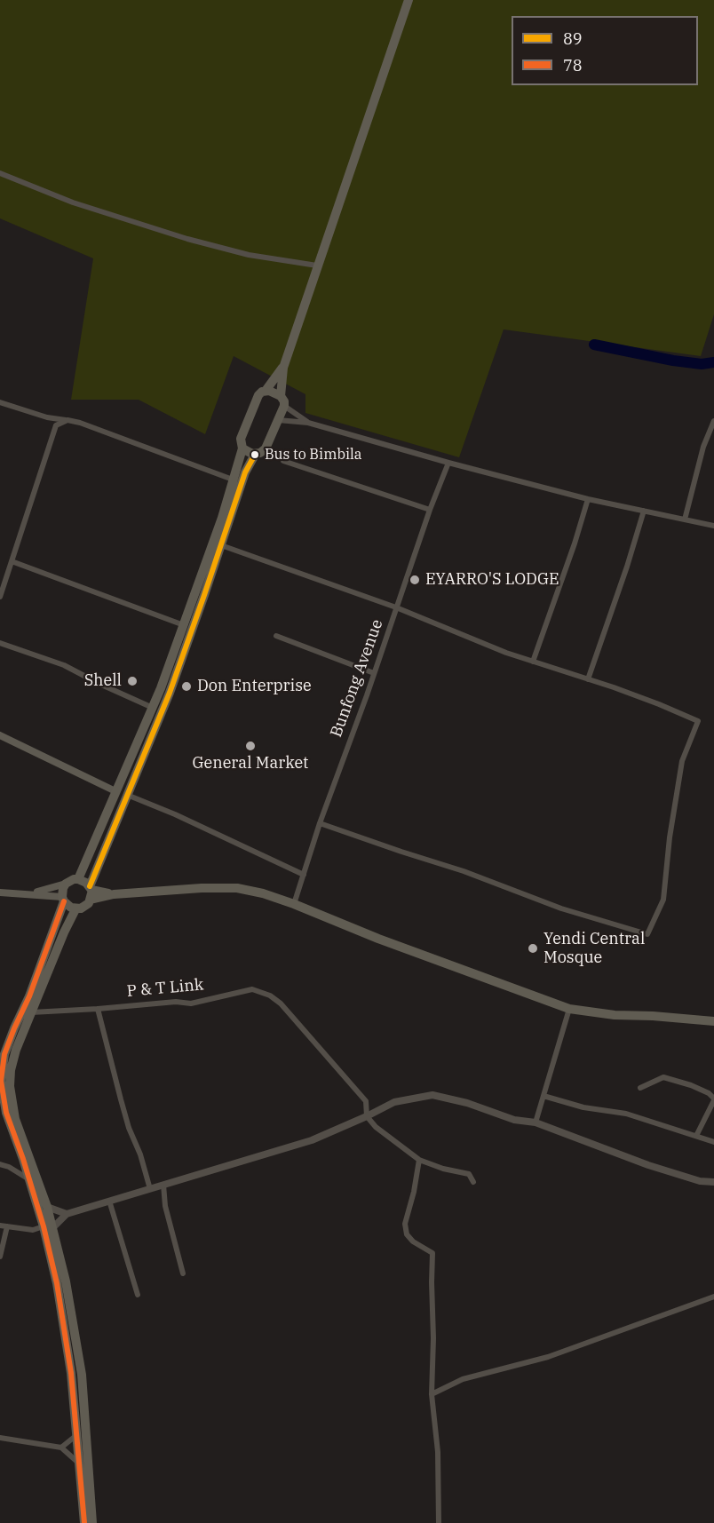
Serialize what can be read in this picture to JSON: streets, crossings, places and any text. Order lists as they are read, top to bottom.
{
  "streets": {
    "street": ["Bunfong Avenue", "P & T Link"]
  },
  "places": [
    "Bus to Bimbila",
    "EYARRO'S LODGE",
    "Shell",
    "Don Enterprise",
    "General Market",
    "Yendi Central Mosque"
  ],
  "lines": ["transit line 89", "transit line 78"],
  "legend": ["89", "78"]
}
